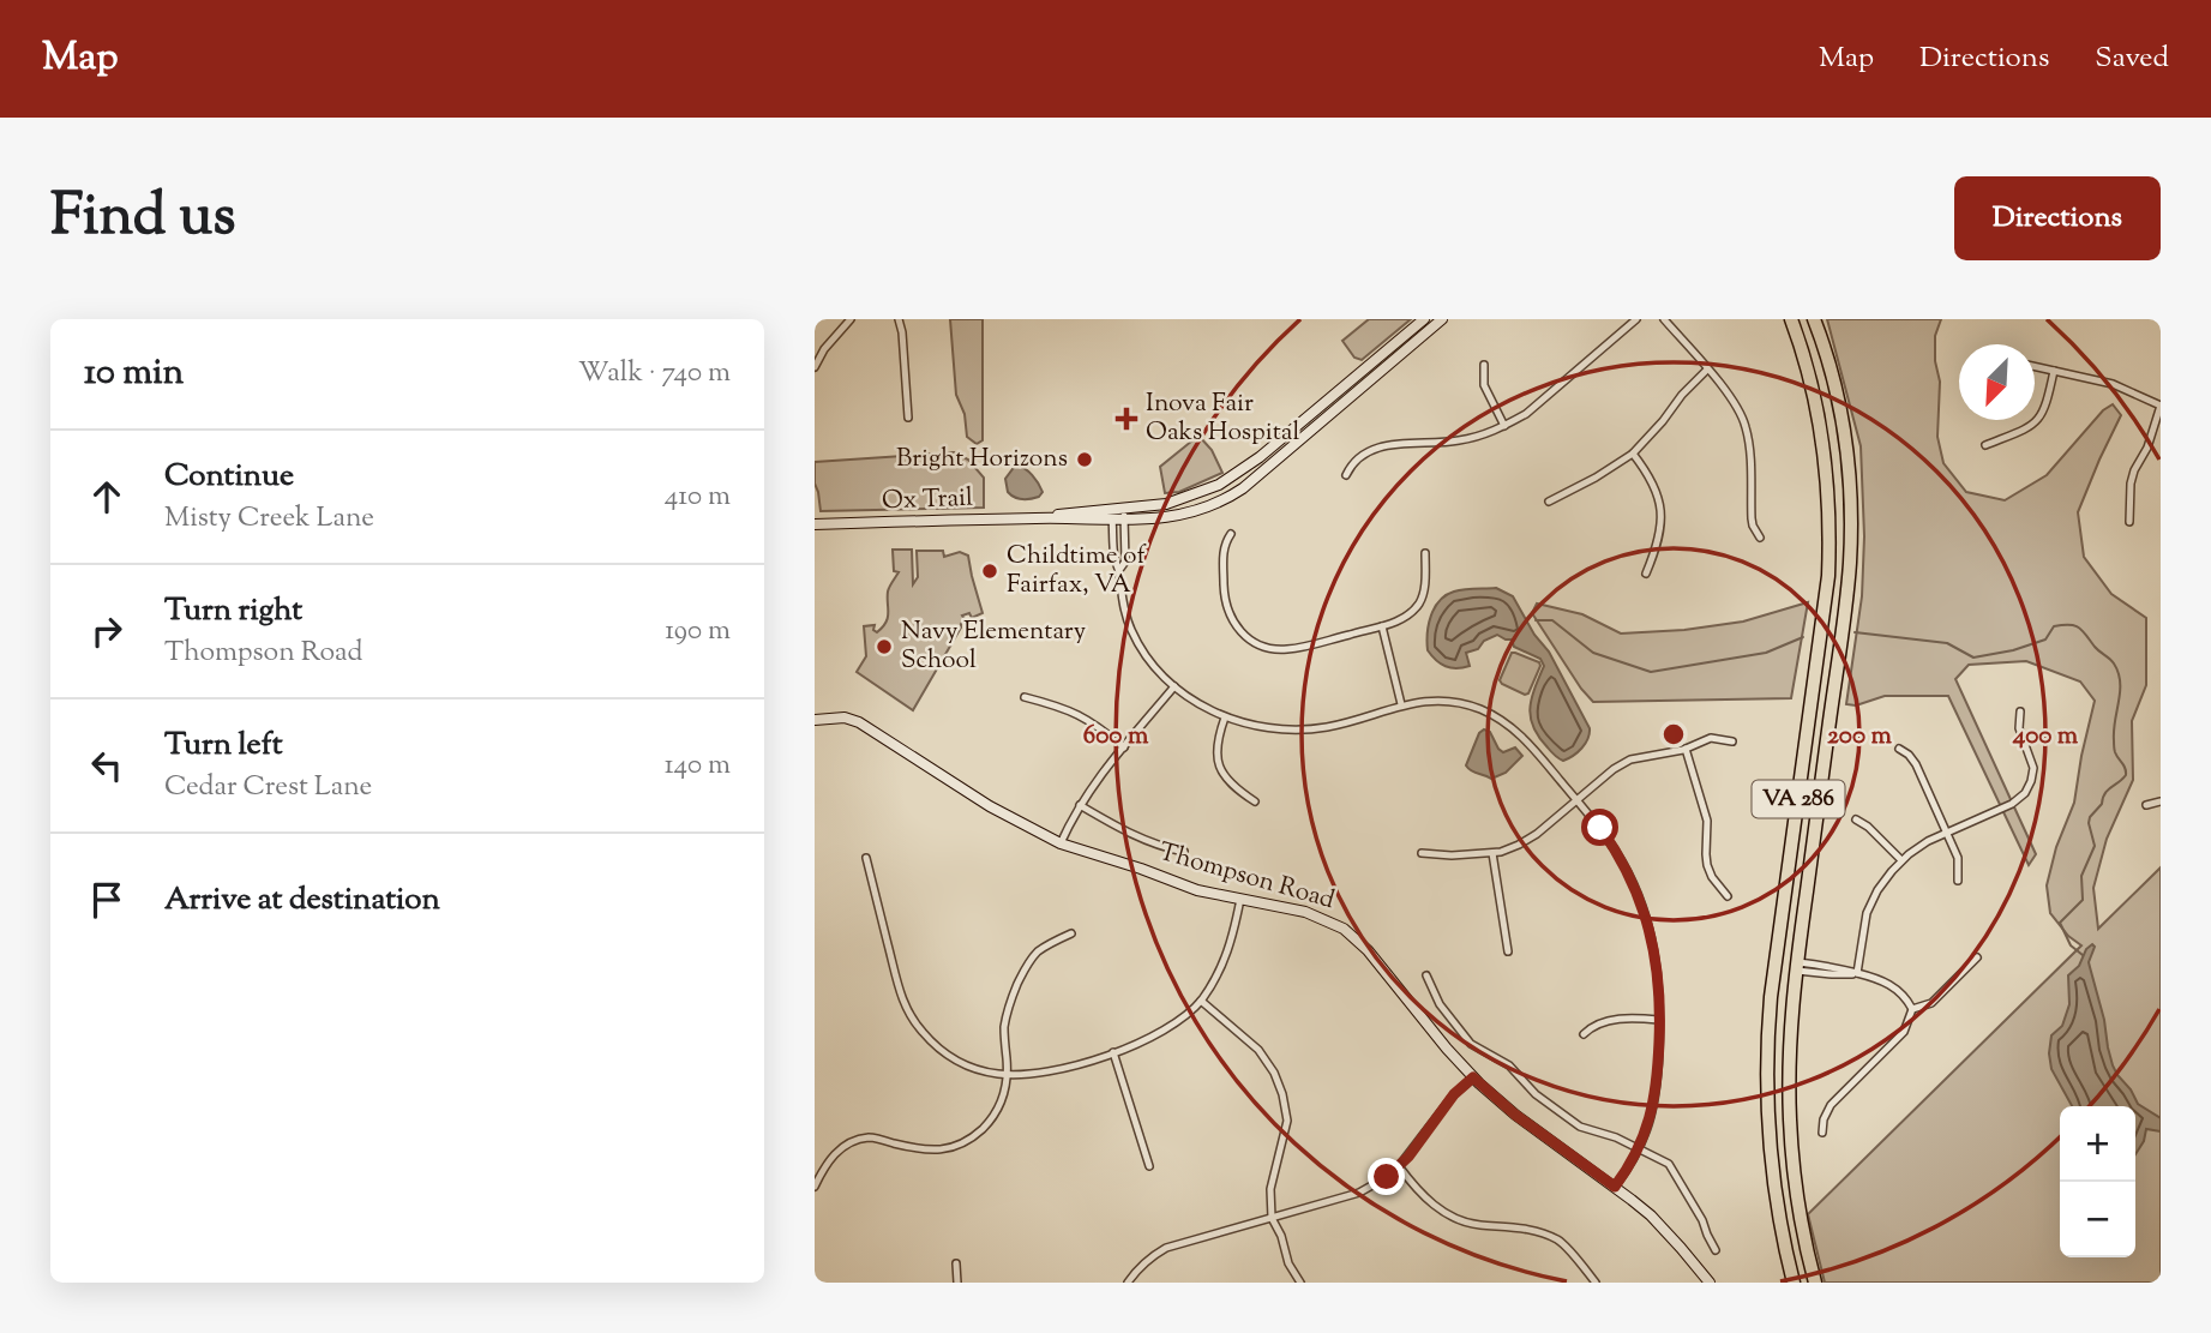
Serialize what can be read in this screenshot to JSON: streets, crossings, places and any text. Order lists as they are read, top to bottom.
{
  "streets": {
    "highway": ["VA 286"],
    "street": ["Ox Trail", "Thompson Road"]
  },
  "places": {
    "health": ["Inova Fair Oaks Hospital"],
    "other": ["Bright Horizons", "Childtime of Fairfax, VA", "Navy Elementary School"]
  },
  "north": "bottom left",
  "page": {
    "header": "Map",
    "nav": ["Map", "Directions", "Saved"],
    "title": "Find us",
    "buttons": "Directions",
    "heading": ["10 min", "Walk · 740 m"],
    "list": [
      ["Continue", "Misty Creek Lane", "410 m"],
      ["Turn right", "Thompson Road", "190 m"],
      ["Turn left", "Cedar Crest Lane", "140 m"],
      "Arrive at destination"
    ],
    "map_buttons": ["+", "−"]
  },
  "rings": ["200 m", "400 m", "600 m"]
}
